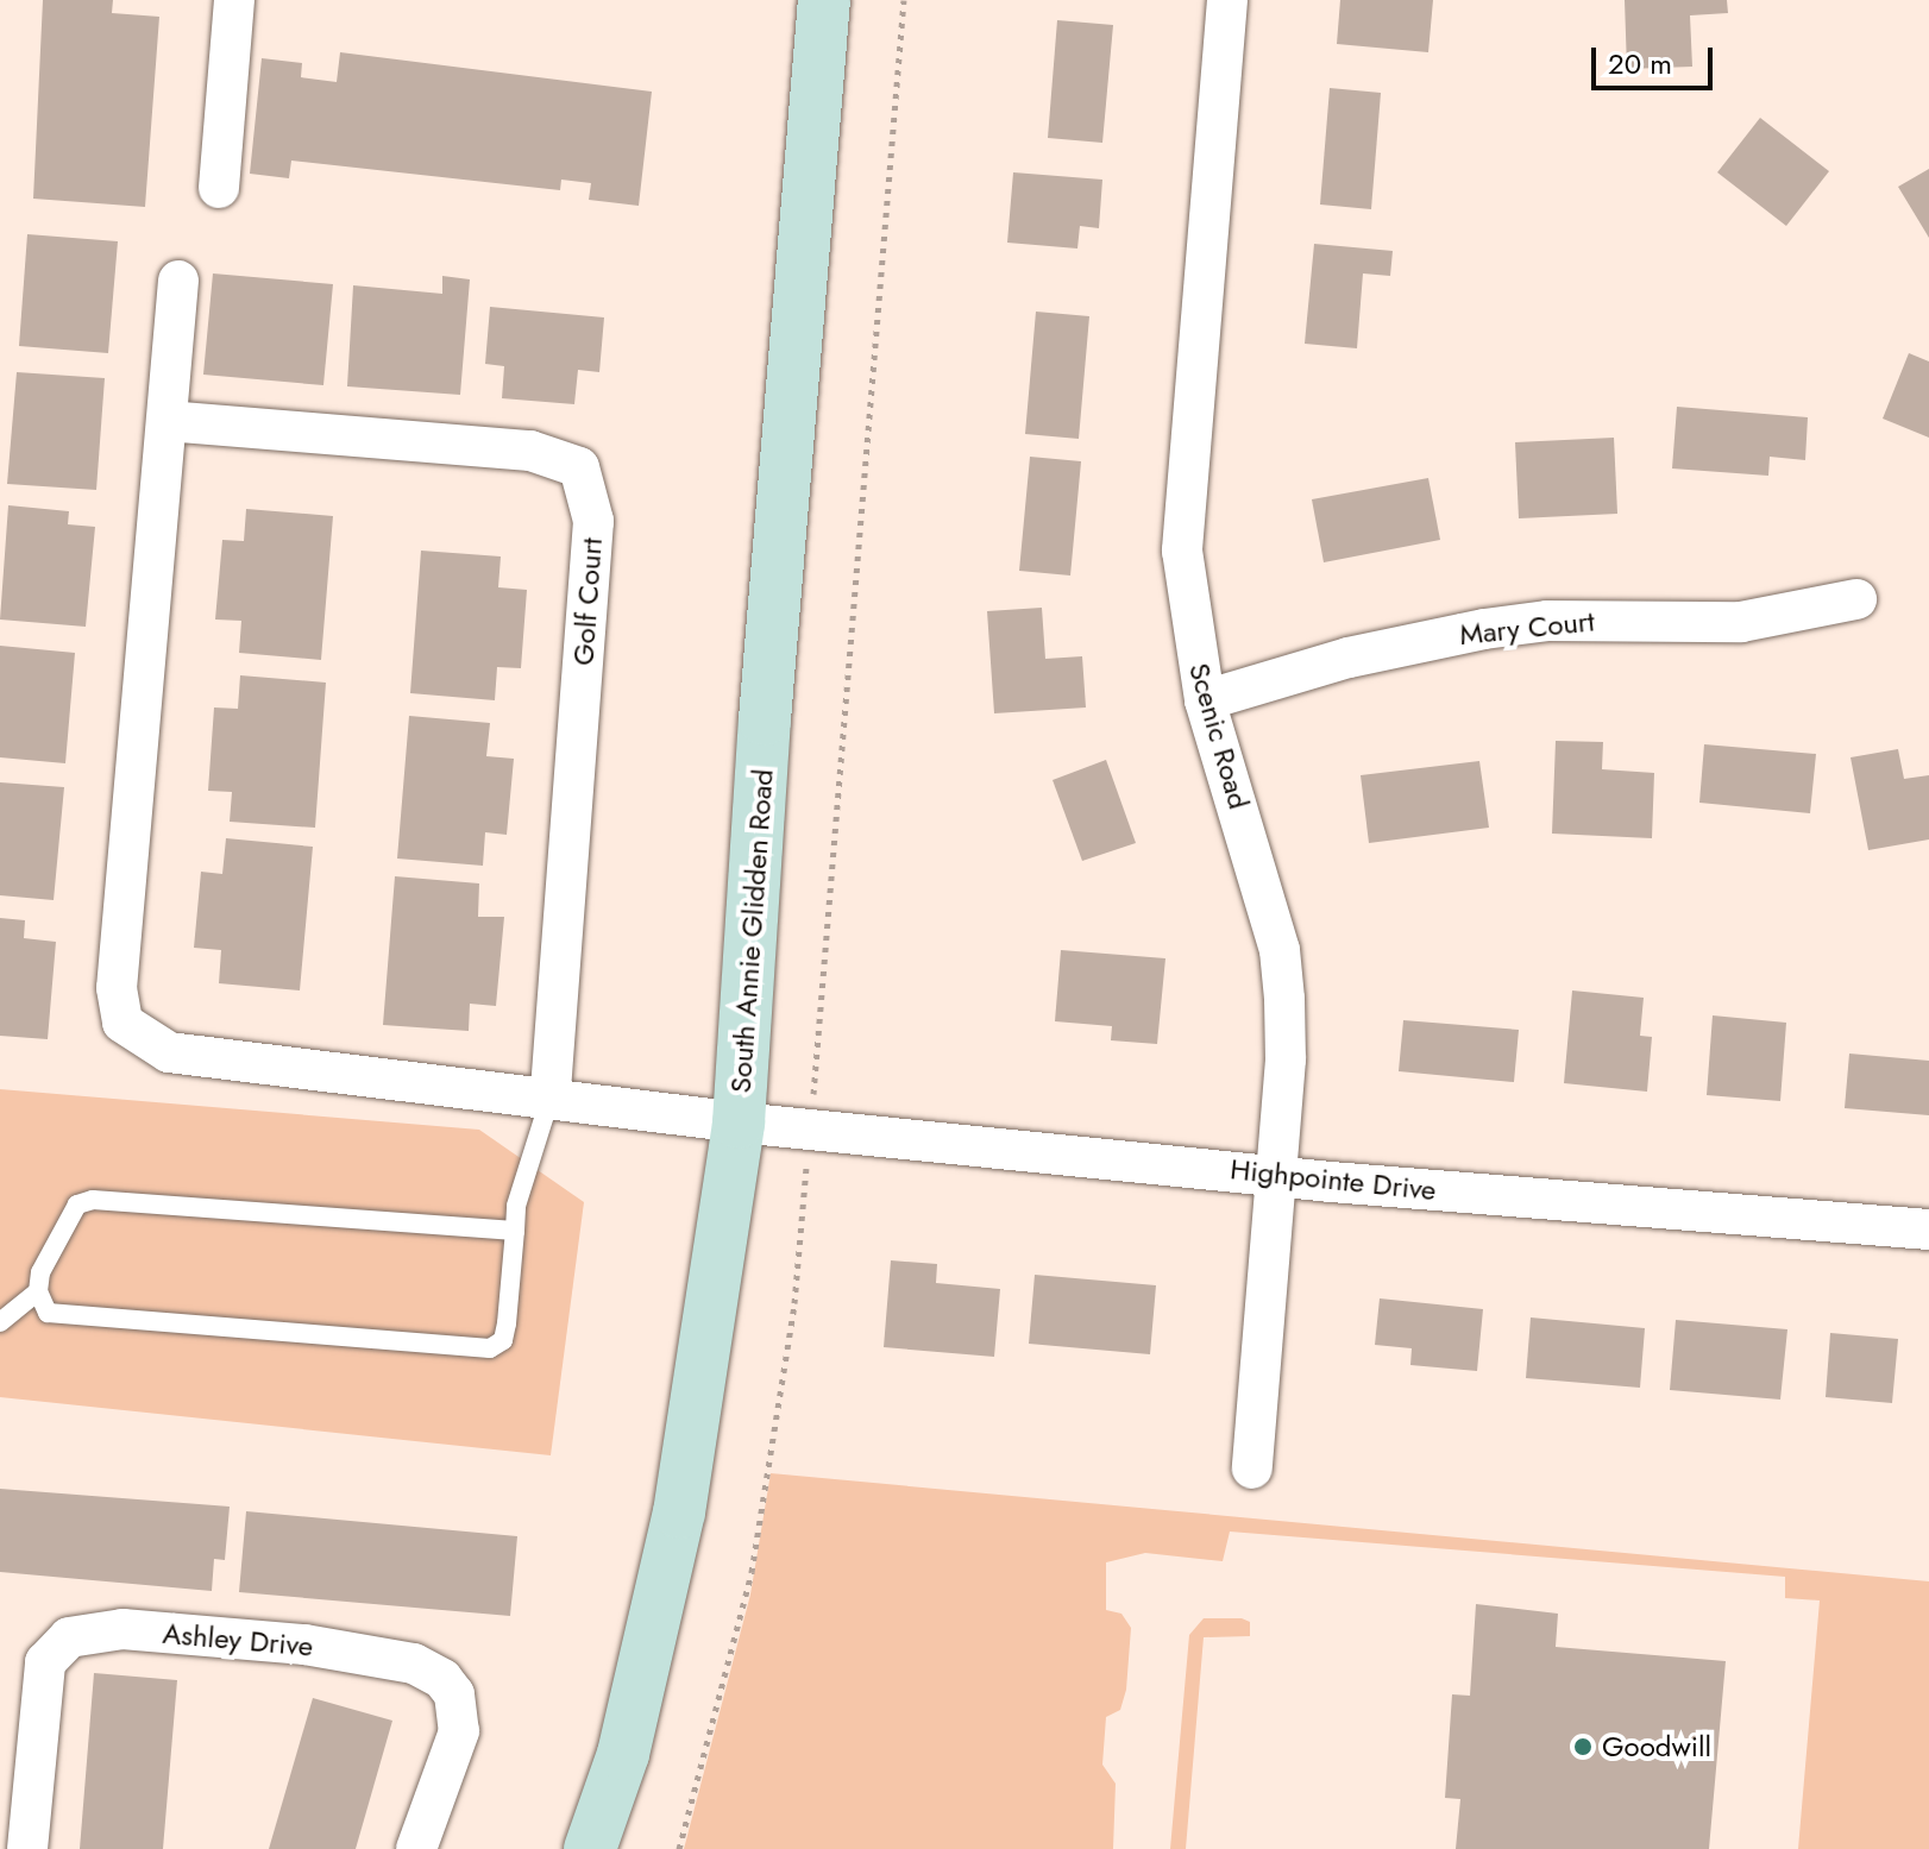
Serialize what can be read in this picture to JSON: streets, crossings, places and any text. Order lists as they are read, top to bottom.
{
  "streets": {
    "main road": ["South Annie Glidden Road"],
    "street": [
      "Golf Court",
      "Mary Court",
      "Scenic Road",
      "Highpointe Drive",
      "Ashley Drive"
    ]
  },
  "crossings": [
    ["Mary Court", "Scenic Road"],
    ["Scenic Road", "Highpointe Drive"],
    ["South Annie Glidden Road", "Highpointe Drive"]
  ],
  "places": ["Goodwill"],
  "scale_bar": "20 m"
}
